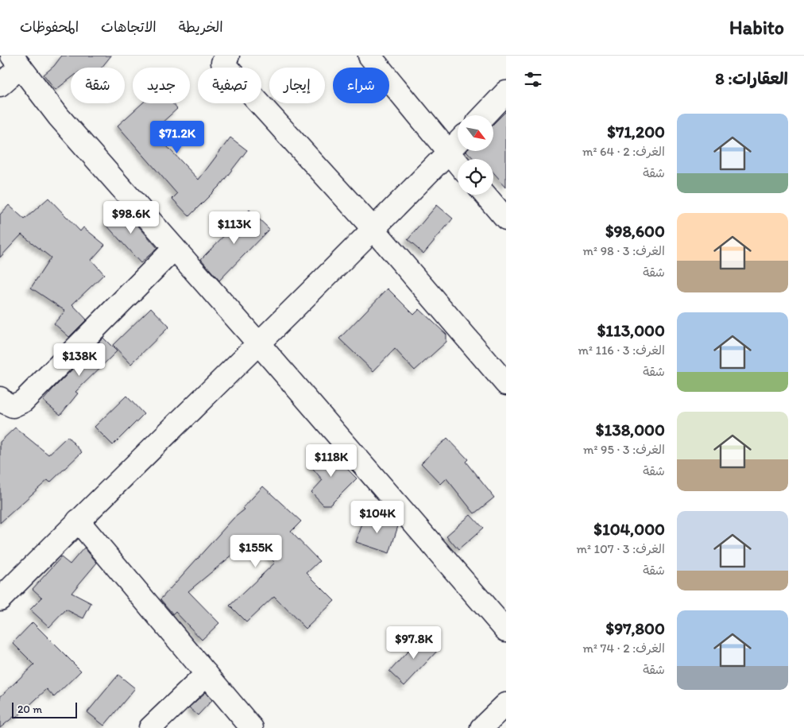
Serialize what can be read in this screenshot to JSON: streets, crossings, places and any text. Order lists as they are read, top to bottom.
{
  "scale_bar": "20 m",
  "north": "bottom right",
  "page": {
    "header": "Habito",
    "nav": ["الخريطة", "الاتجاهات", "المحفوظات"],
    "heading": "العقارات: 8",
    "chip": [
      "شراء",
      "إيجار",
      "تصفية",
      "جديد",
      "شقة"
    ],
    "list": [
      {
        "name": "$71,200",
        "note": "الغرف: 2 · 64 m² · شقة"
      },
      {
        "name": "$98,600",
        "note": "الغرف: 3 · 98 m² · شقة"
      },
      {
        "name": "$113,000",
        "note": "الغرف: 3 · 116 m² · شقة"
      },
      {
        "name": "$138,000",
        "note": "الغرف: 3 · 95 m² · شقة"
      },
      {
        "name": "$104,000",
        "note": "الغرف: 3 · 107 m² · شقة"
      },
      {
        "name": "$97,800",
        "note": "الغرف: 2 · 74 m² · شقة"
      }
    ],
    "price": [
      "$71.2K",
      "$98.6K",
      "$113K",
      "$138K",
      "$118K",
      "$104K",
      "$155K",
      "$97.8K"
    ],
    "scale": "20 m"
  }
}
